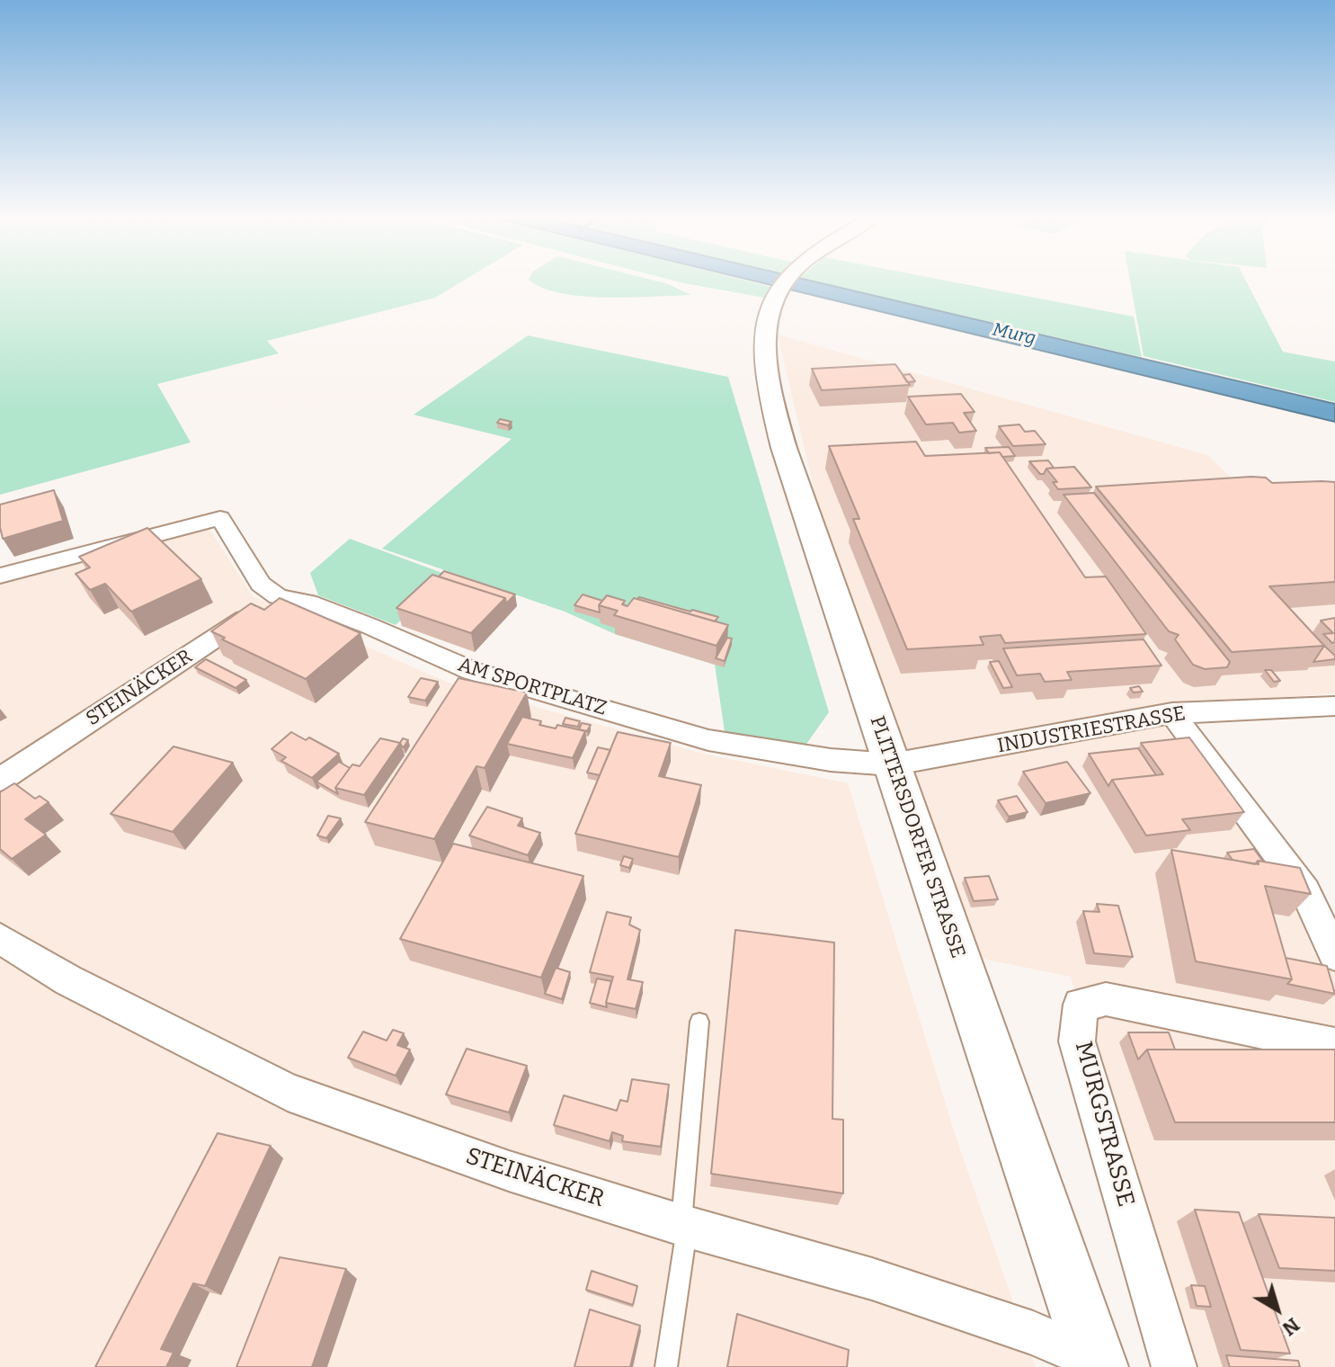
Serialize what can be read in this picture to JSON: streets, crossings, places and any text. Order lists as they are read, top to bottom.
{
  "streets": {
    "main road": ["PLITTERSDORFER STRASSE"],
    "street": [
      "AM SPORTPLATZ",
      "STEINÄCKER",
      "INDUSTRIESTRASSE",
      "MURGSTRASSE"
    ]
  },
  "crossings": [
    ["AM SPORTPLATZ", "STEINÄCKER"],
    ["AM SPORTPLATZ", "INDUSTRIESTRASSE"],
    ["AM SPORTPLATZ", "PLITTERSDORFER STRASSE"],
    ["STEINÄCKER", "PLITTERSDORFER STRASSE"],
    ["INDUSTRIESTRASSE", "PLITTERSDORFER STRASSE"]
  ],
  "water": ["Murg"],
  "north": "bottom right"
}
